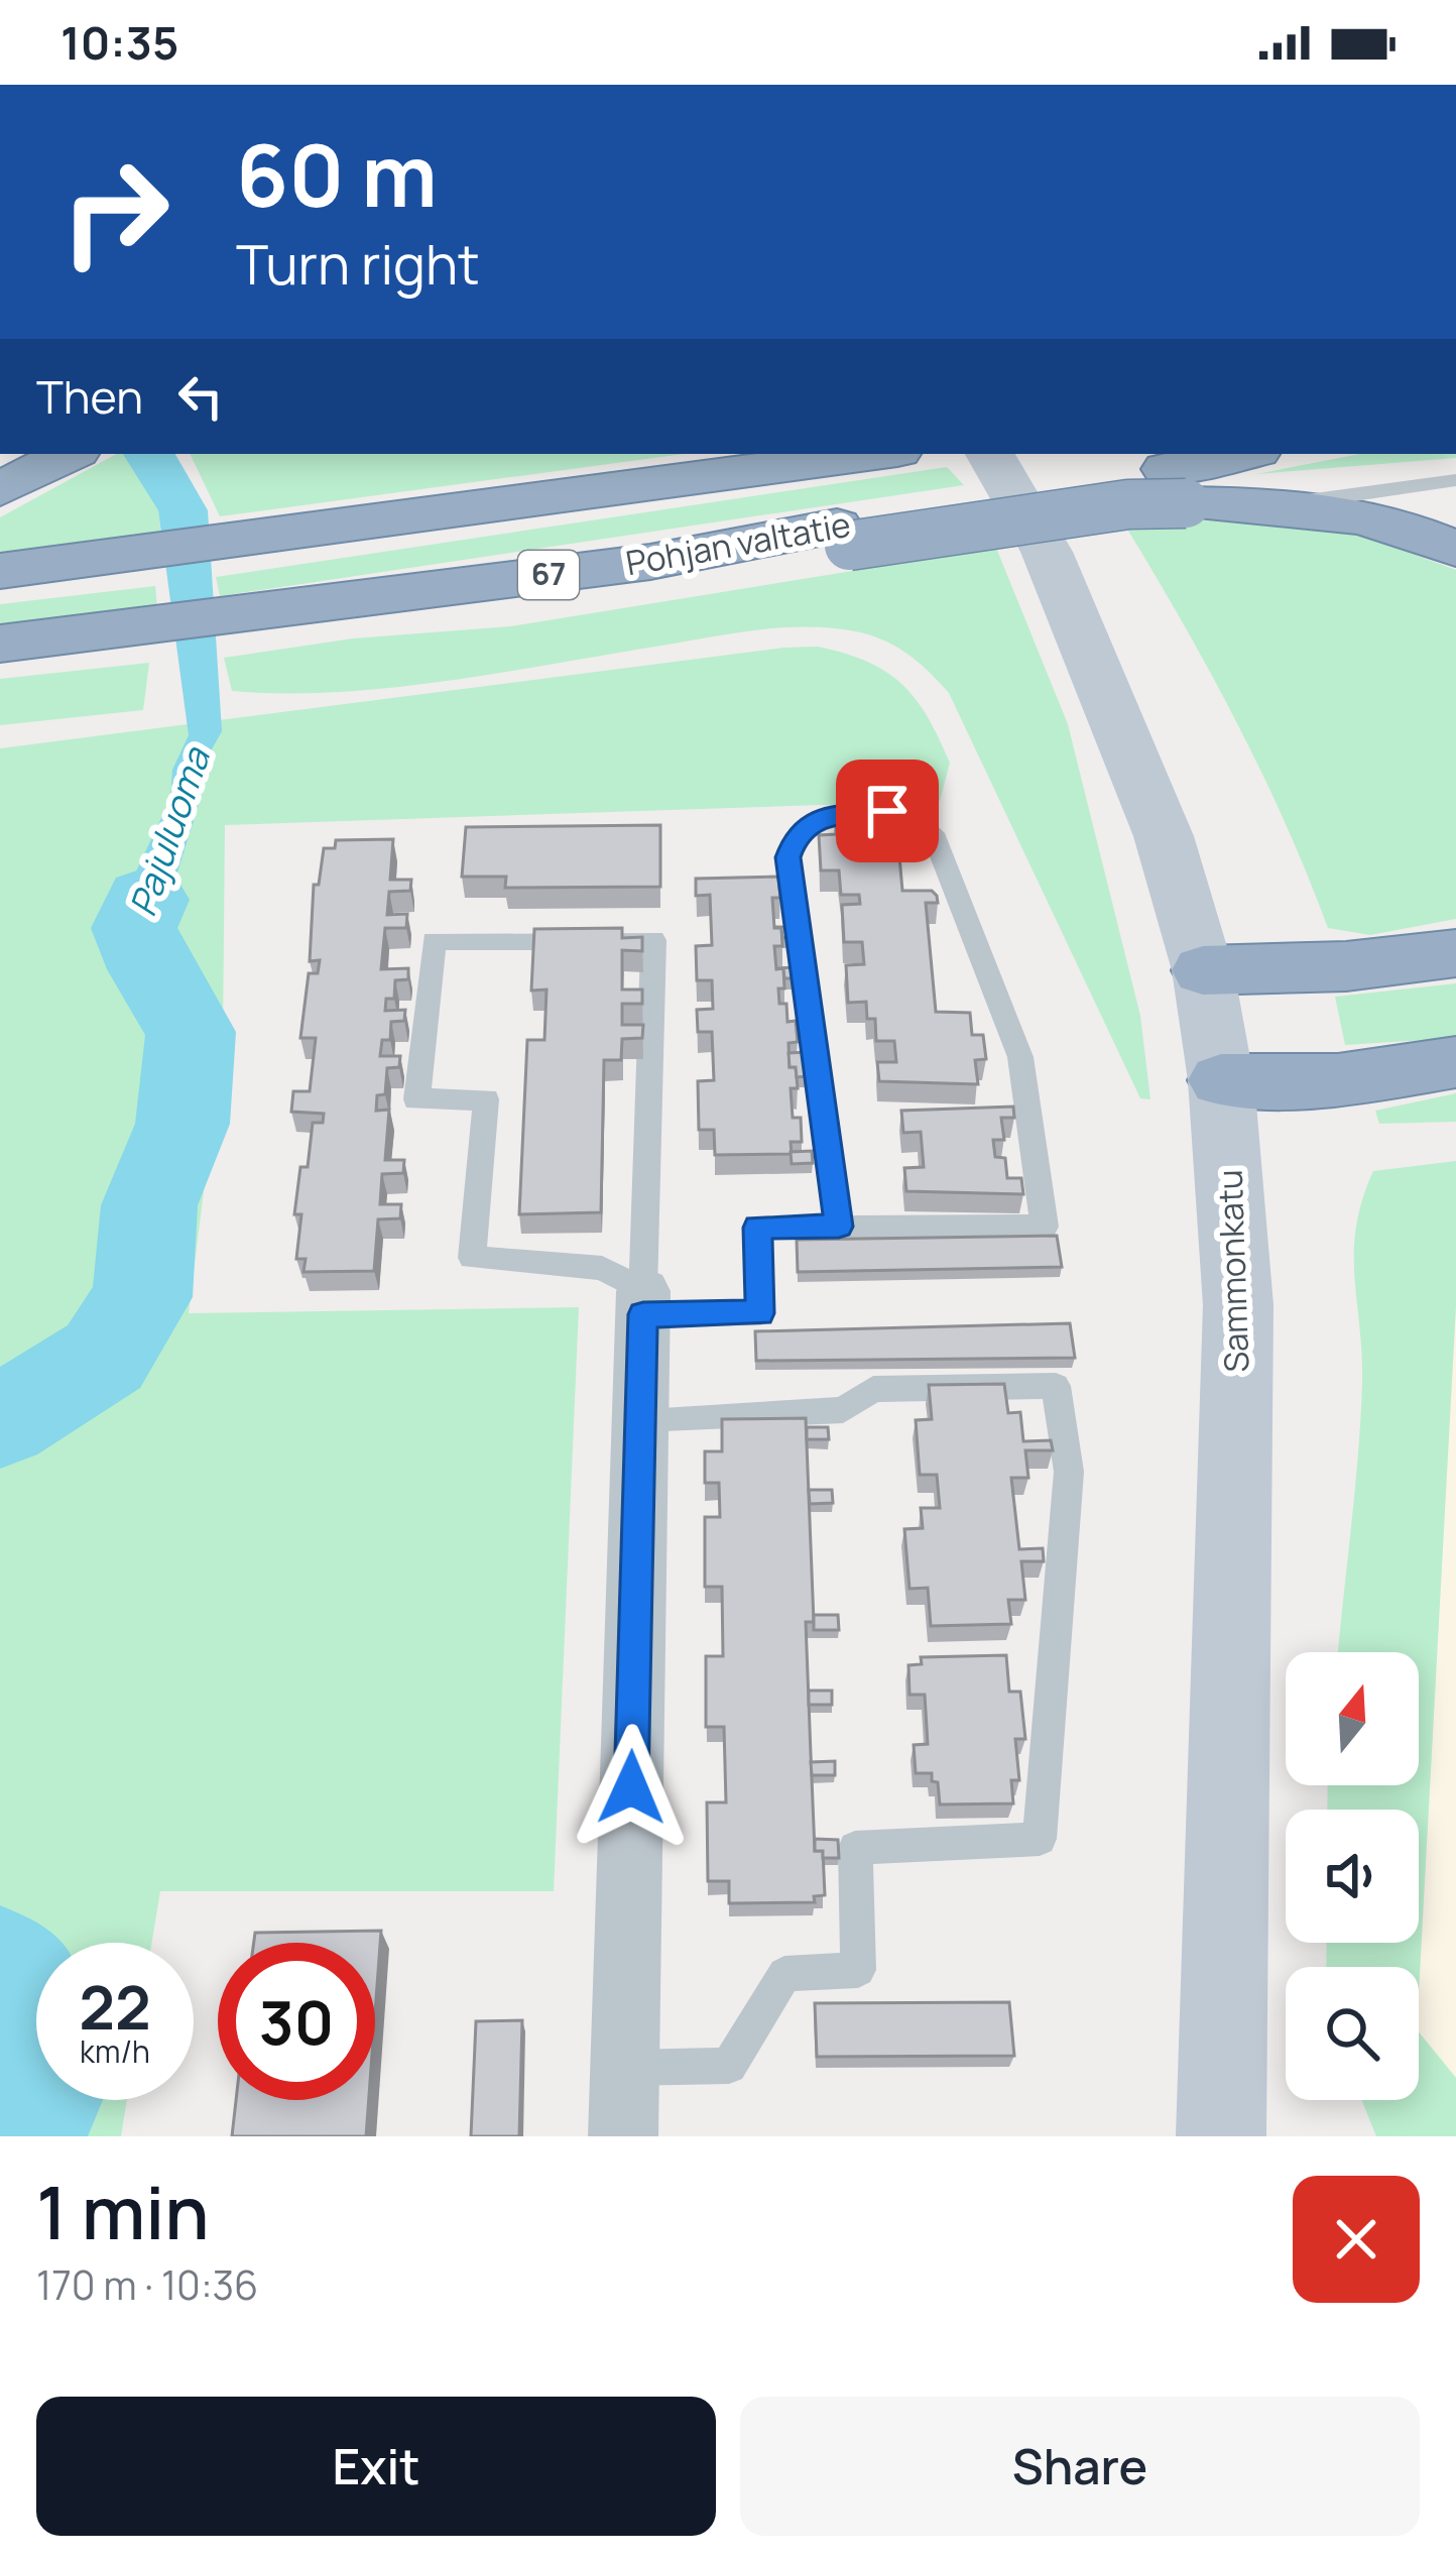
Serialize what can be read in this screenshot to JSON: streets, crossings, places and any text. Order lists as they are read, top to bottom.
{
  "streets": {
    "highway": ["Pohjan valtatie", "67"],
    "main road": ["Sammonkatu"]
  },
  "water": ["Pajuluoma"],
  "north": "top",
  "page": {
    "status": "10:35",
    "turn": ["60 m", "Turn right"],
    "then": "Then",
    "speed": "22 km/h",
    "limit": "30",
    "heading": ["1 min", "170 m · 10:36"],
    "buttons": ["Exit", "Share"]
  }
}
